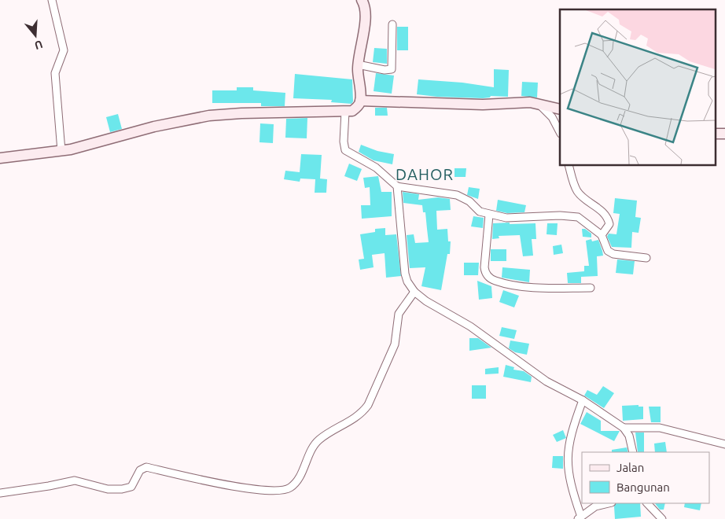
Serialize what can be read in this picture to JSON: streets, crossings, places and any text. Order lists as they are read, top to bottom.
{
  "districts": ["DAHOR"],
  "legend": ["Jalan", "Bangunan"],
  "north": "bottom"
}
